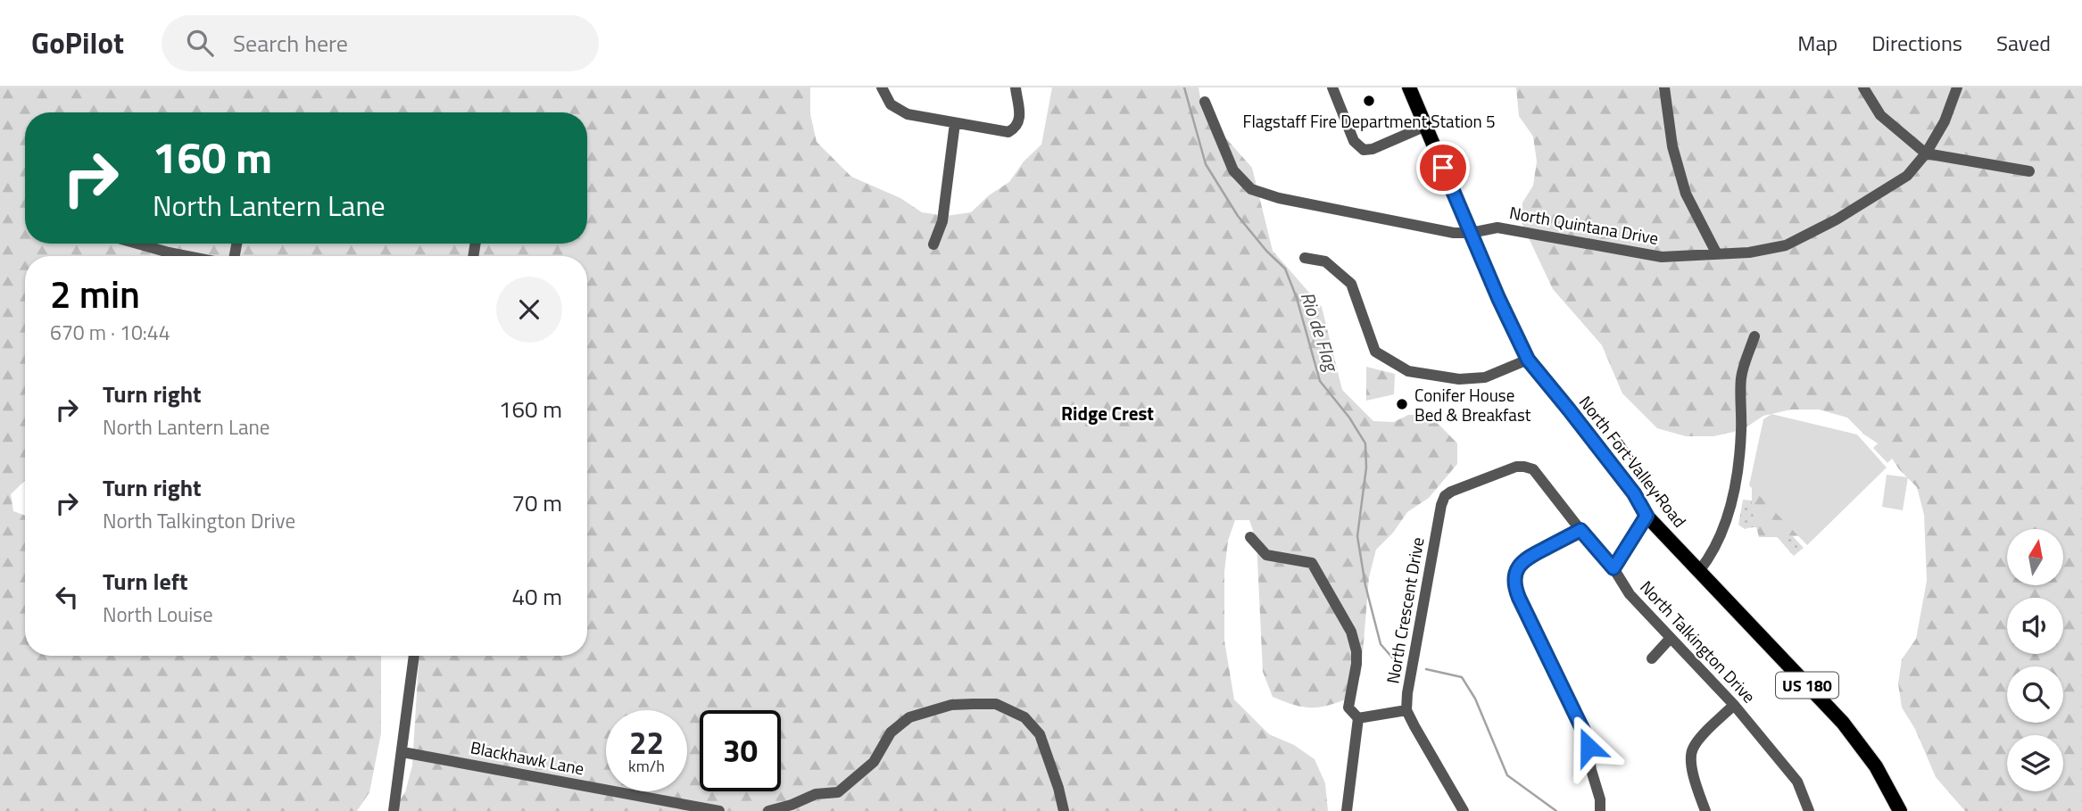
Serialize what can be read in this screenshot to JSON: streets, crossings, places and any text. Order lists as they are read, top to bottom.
{
  "streets": {
    "main road": ["North Fort Valley Road", "US 180"],
    "street": [
      "North Quintana Drive",
      "North Crescent Drive",
      "North Talkington Drive",
      "Blackhawk Lane"
    ]
  },
  "crossings": [
    ["North Quintana Drive", "North Fort Valley Road"],
    ["North Crescent Drive", "North Talkington Drive"]
  ],
  "districts": ["Ridge Crest"],
  "water": ["Rio de Flag"],
  "places": ["Flagstaff Fire Department Station 5", "Conifer House Bed & Breakfast"],
  "north": "top",
  "page": {
    "header": "GoPilot",
    "search": "Search here",
    "nav": ["Map", "Directions", "Saved"],
    "turn": ["160 m", "North Lantern Lane"],
    "heading": ["2 min", "670 m · 10:44"],
    "list": [
      {
        "name": "Turn right",
        "note": "North Lantern Lane",
        "value": "160 m"
      },
      {
        "name": "Turn right",
        "note": "North Talkington Drive",
        "value": "70 m"
      },
      {
        "name": "Turn left",
        "note": "North Louise",
        "value": "40 m"
      }
    ],
    "speed": "22 km/h",
    "limit": "30"
  }
}
